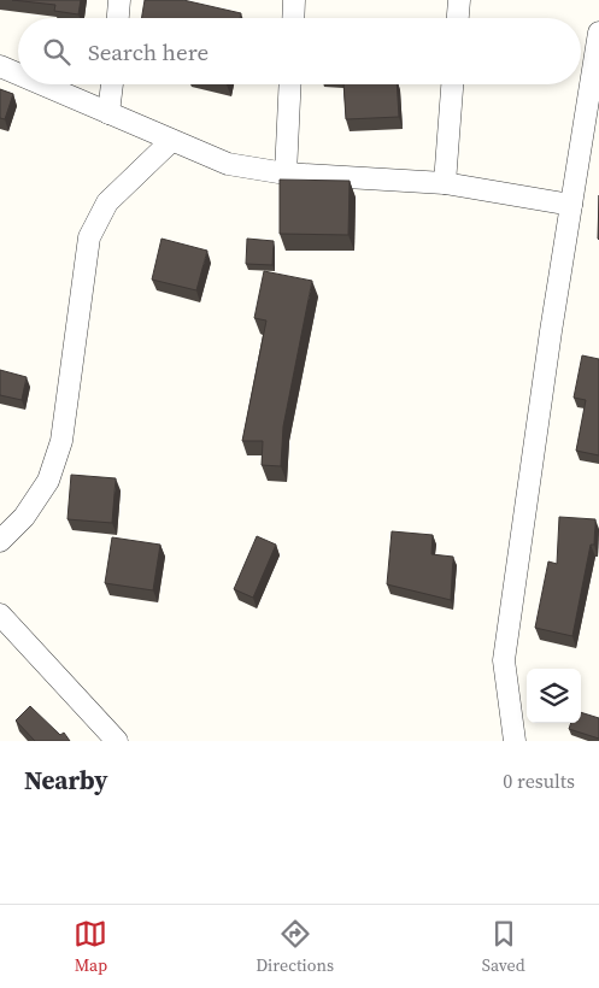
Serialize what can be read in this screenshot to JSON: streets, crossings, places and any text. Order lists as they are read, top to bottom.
{
  "page": {
    "search": "Search here",
    "heading": ["Nearby", "0 results"],
    "nav": ["Map", "Directions", "Saved"]
  }
}
